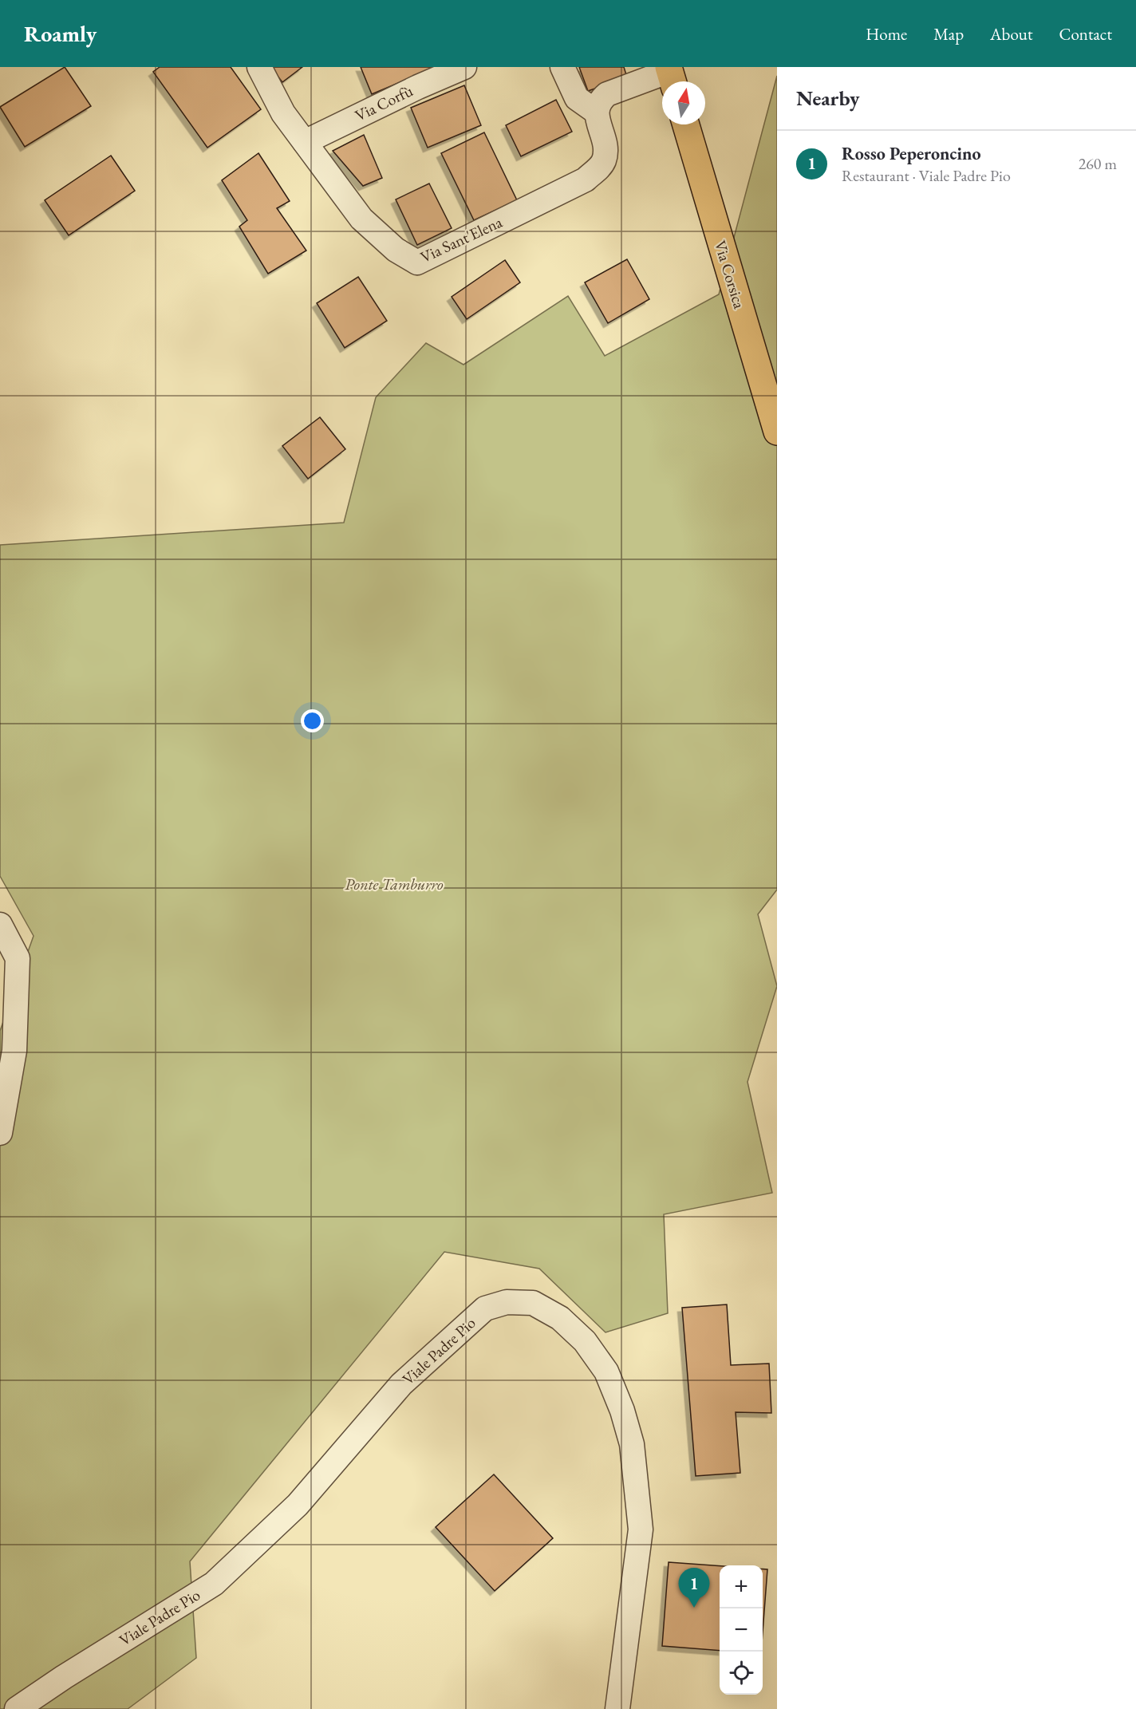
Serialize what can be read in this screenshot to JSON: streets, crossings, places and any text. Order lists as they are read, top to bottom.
{
  "streets": {
    "main road": ["Via Corsica"],
    "street": ["Via Corfù", "Via Sant'Elena", "Viale Padre Pio"]
  },
  "crossings": [
    ["Via Corfù", "Via Sant'Elena"]
  ],
  "parks": ["Ponte Tamburro"],
  "north": "top",
  "page": {
    "header": "Roamly",
    "nav": [
      "Home",
      "Map",
      "About",
      "Contact"
    ],
    "heading": "Nearby",
    "list": [
      {
        "mark": "1",
        "name": "Rosso Peperoncino",
        "note": "Restaurant · Viale Padre Pio",
        "value": "260 m"
      }
    ],
    "map_buttons": ["+", "−"],
    "pins": "1"
  }
}
